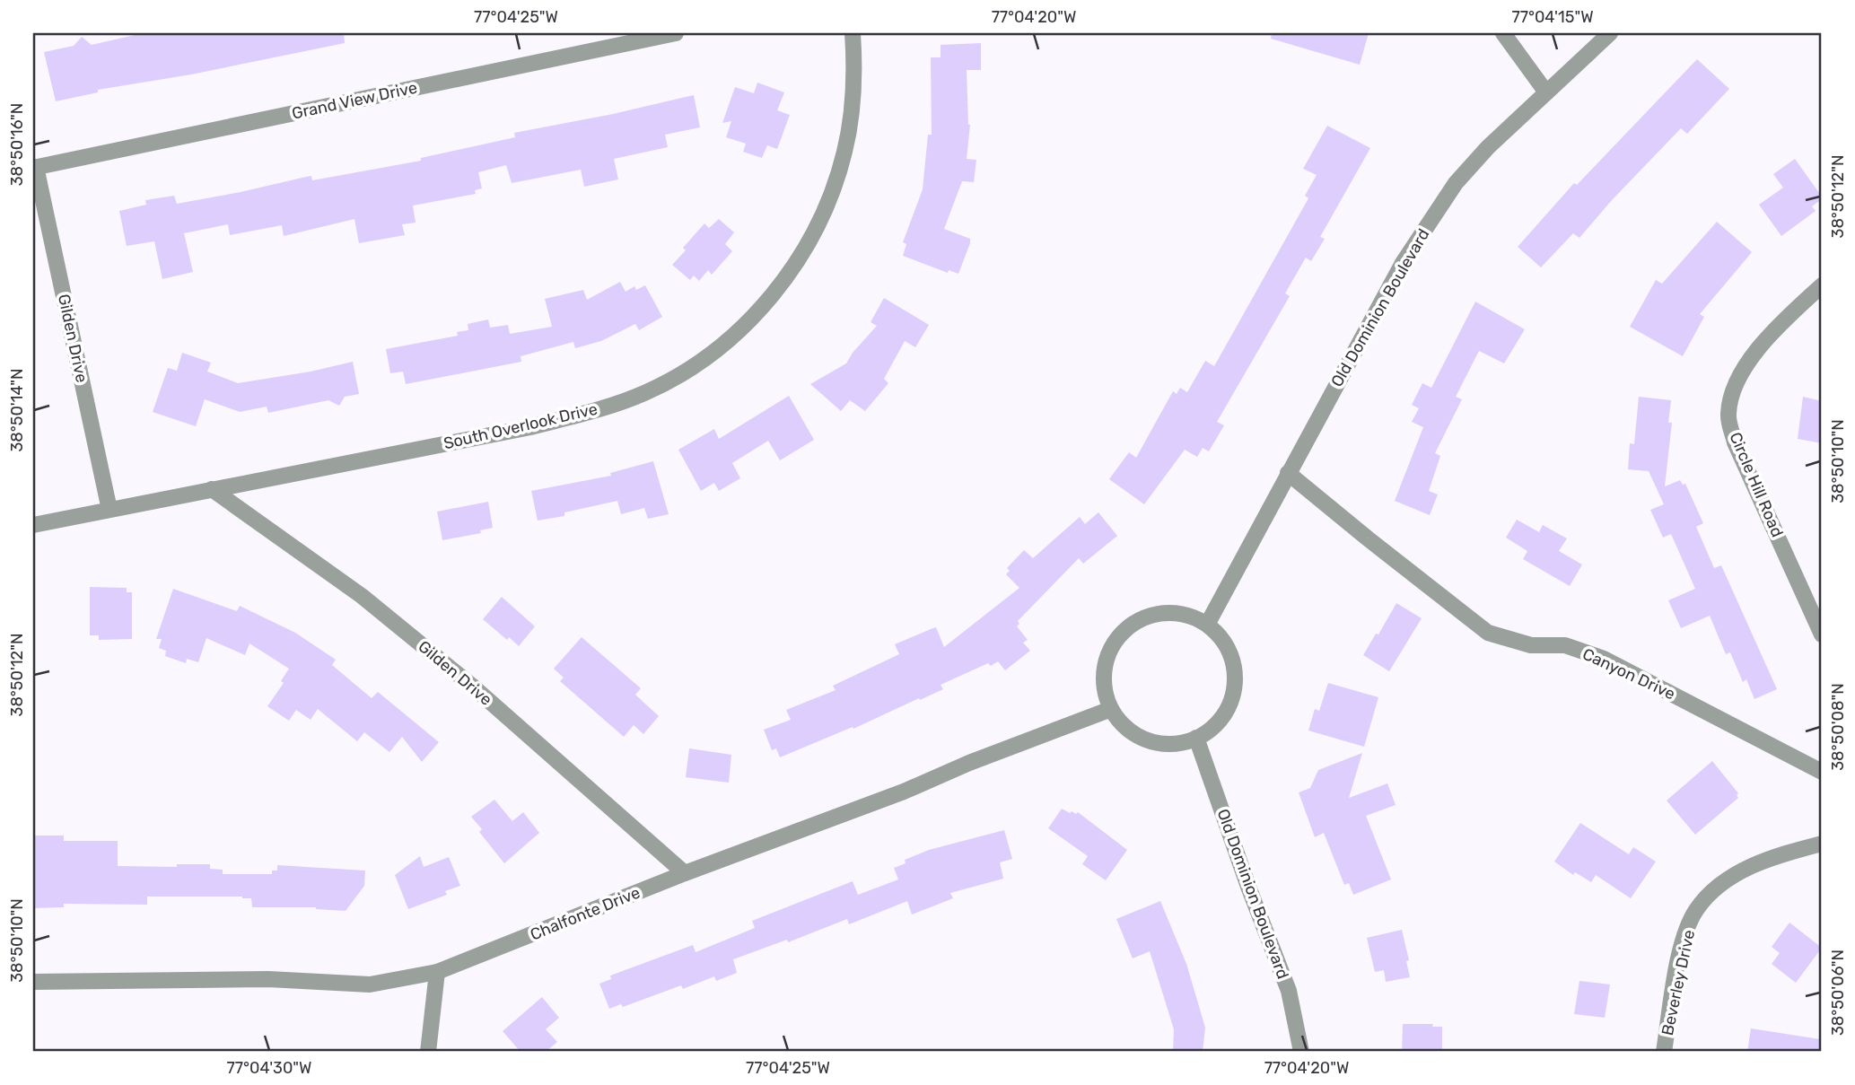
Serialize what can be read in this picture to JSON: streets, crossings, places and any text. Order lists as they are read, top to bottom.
{
  "streets": {
    "street": [
      "Grand View Drive",
      "Old Dominion Boulevard",
      "Gilden Drive",
      "South Overlook Drive",
      "Circle Hill Road",
      "Canyon Drive",
      "Chalfonte Drive",
      "Beverley Drive"
    ]
  },
  "crossings": [
    ["Grand View Drive", "Gilden Drive"],
    ["Old Dominion Boulevard", "Canyon Drive"],
    ["Old Dominion Boulevard", "Chalfonte Drive"],
    ["Gilden Drive", "South Overlook Drive"],
    ["Gilden Drive", "Chalfonte Drive"]
  ],
  "coordinates": [
    "77°04'25\"W",
    "77°04'20\"W",
    "77°04'15\"W",
    "38°50'16\"N",
    "38°50'12\"N",
    "38°50'14\"N",
    "38°50'10\"N",
    "38°50'08\"N",
    "38°50'06\"N",
    "77°04'30\"W"
  ]
}
